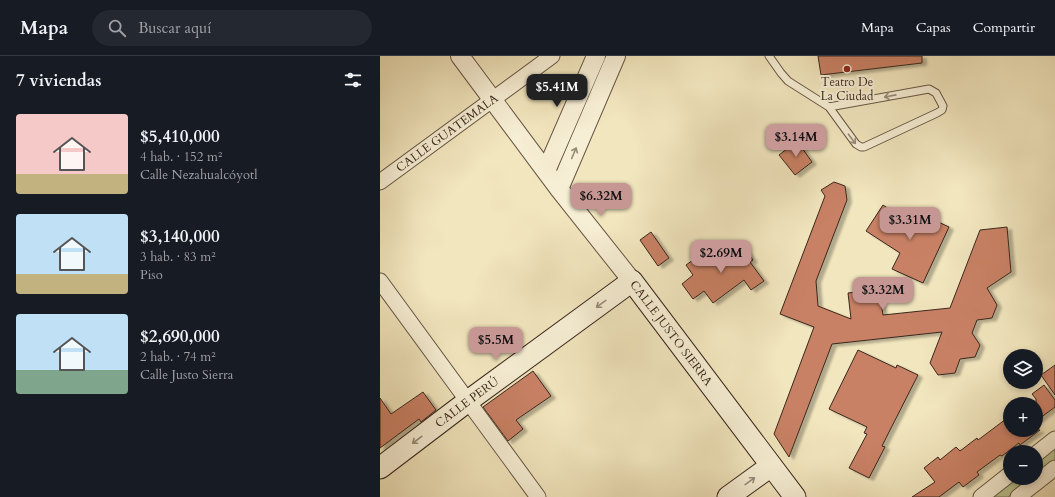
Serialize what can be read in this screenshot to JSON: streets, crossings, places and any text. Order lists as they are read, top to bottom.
{
  "streets": {
    "main road": ["CALLE JUSTO SIERRA", "CALLE PERÚ"],
    "street": ["CALLE GUATEMALA"]
  },
  "crossings": [
    ["CALLE GUATEMALA", "CALLE JUSTO SIERRA"],
    ["CALLE JUSTO SIERRA", "CALLE PERÚ"]
  ],
  "one_way": ["CALLE PERÚ"],
  "places": ["Teatro De La Ciudad"],
  "page": {
    "header": "Mapa",
    "search": "Buscar aquí",
    "nav": ["Mapa", "Capas", "Compartir"],
    "heading": "7 viviendas",
    "price": [
      "$5.41M",
      "$3.14M",
      "$6.32M",
      "$3.31M",
      "$2.69M",
      "$3.32M",
      "$5.5M"
    ],
    "list": [
      {
        "name": "$5,410,000",
        "note": "4 hab. · 152 m² · Calle Nezahualcóyotl"
      },
      {
        "name": "$3,140,000",
        "note": "3 hab. · 83 m² · Piso"
      },
      {
        "name": "$2,690,000",
        "note": "2 hab. · 74 m² · Calle Justo Sierra"
      }
    ],
    "map_buttons": ["+", "−"]
  }
}
